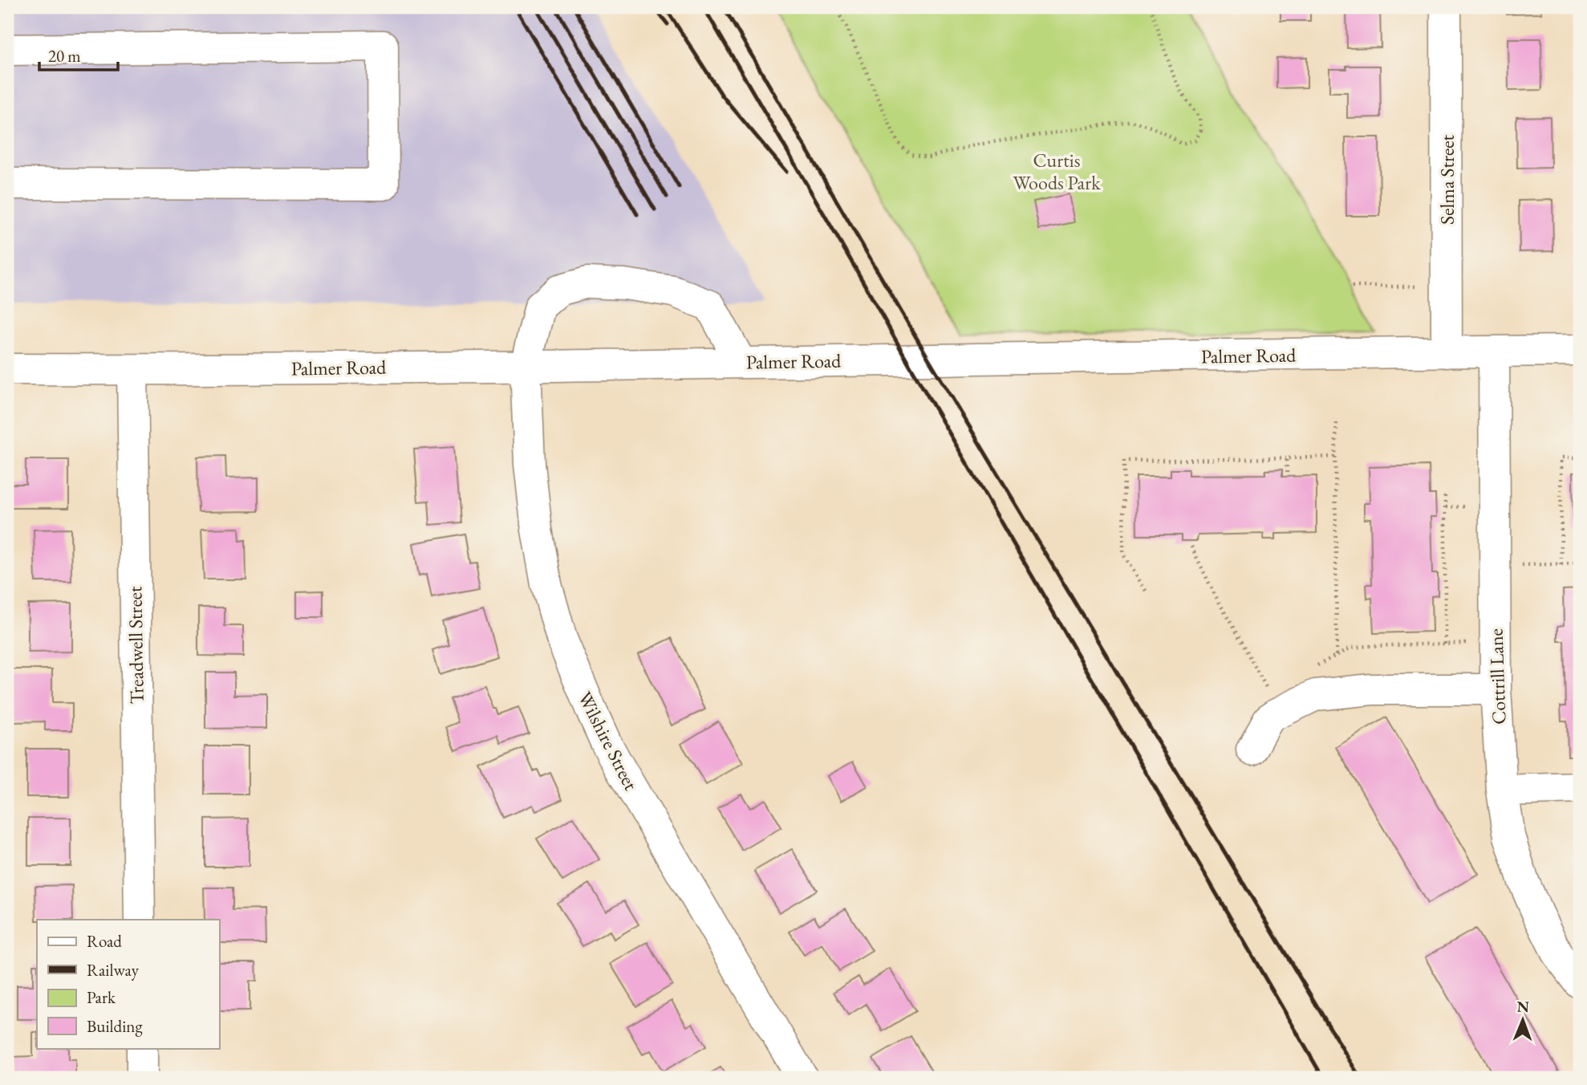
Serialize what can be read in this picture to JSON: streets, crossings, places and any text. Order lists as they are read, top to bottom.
{
  "streets": {
    "street": [
      "Selma Street",
      "Palmer Road",
      "Treadwell Street",
      "Cottrill Lane",
      "Wilshire Street"
    ]
  },
  "crossings": [
    ["Selma Street", "Palmer Road"],
    ["Palmer Road", "Treadwell Street"],
    ["Palmer Road", "Cottrill Lane"],
    ["Palmer Road", "Wilshire Street"]
  ],
  "parks": ["Curtis Woods Park"],
  "legend": [
    "Road",
    "Railway",
    "Park",
    "Building"
  ],
  "scale_bar": "20 m",
  "north": "top"
}
